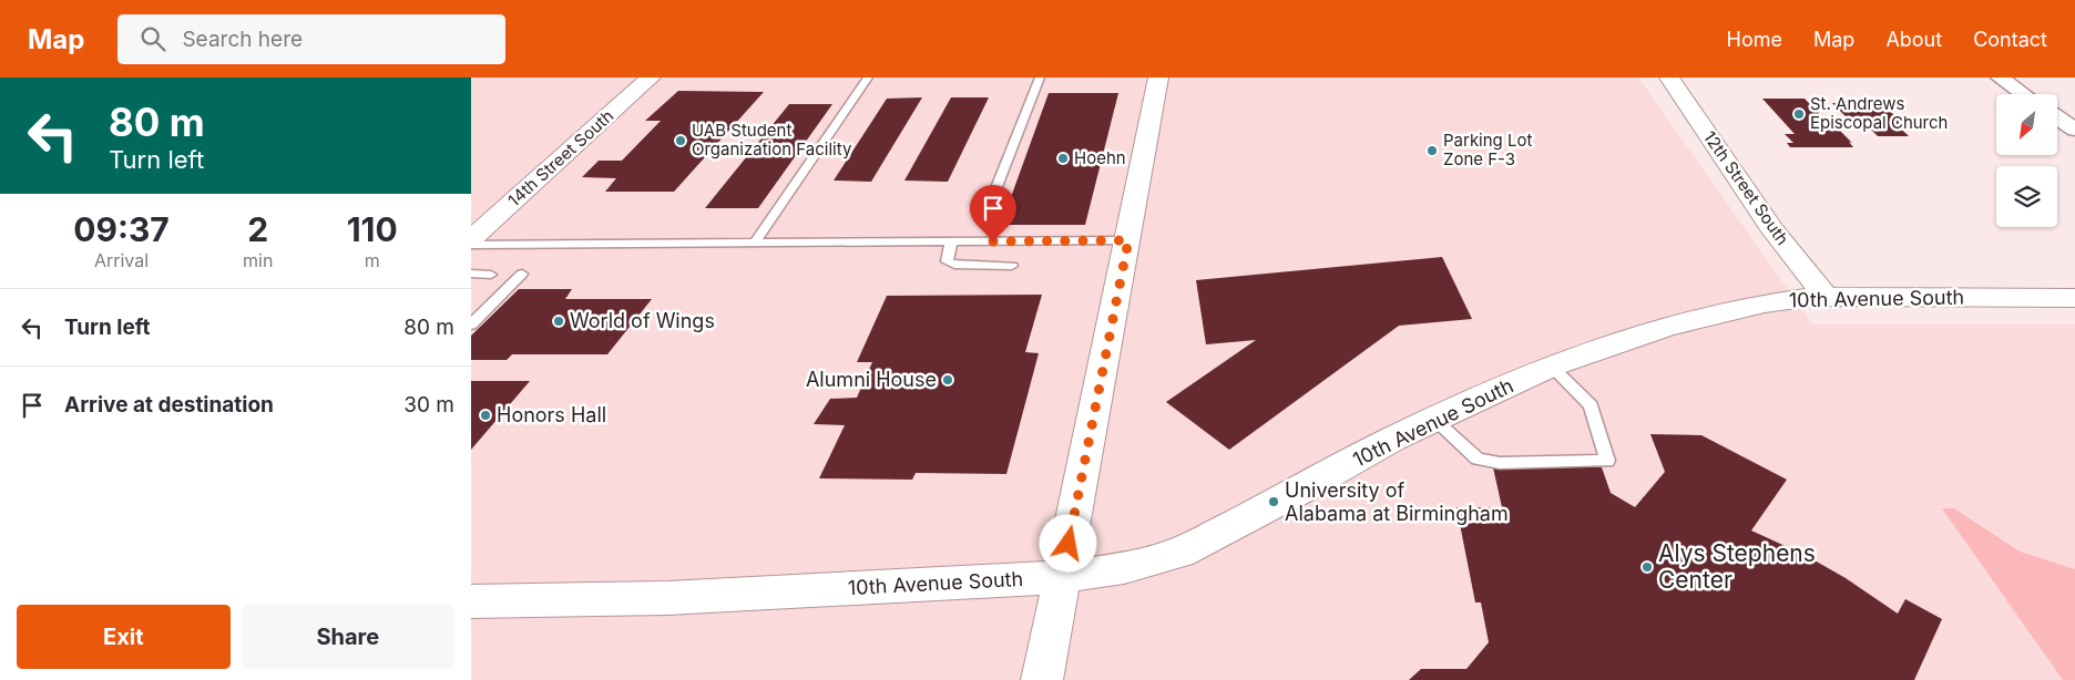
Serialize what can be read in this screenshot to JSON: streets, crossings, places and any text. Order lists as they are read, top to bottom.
{
  "streets": {
    "street": ["14th Street South", "12th Street South", "10th Avenue South"]
  },
  "crossings": [
    ["12th Street South", "10th Avenue South"]
  ],
  "places": [
    "St. Andrews Episcopal Church",
    "UAB Student Organization Facility",
    "Parking Lot Zone F-3",
    "Hoehn",
    "World of Wings",
    "Alumni House",
    "Honors Hall",
    "University of Alabama at Birmingham",
    "Alys Stephens Center"
  ],
  "north": "bottom left",
  "page": {
    "header": "Map",
    "search": "Search here",
    "nav": [
      "Home",
      "Map",
      "About",
      "Contact"
    ],
    "turn": ["80 m", "Turn left"],
    "eta": [
      "09:37",
      "Arrival",
      "2",
      "min",
      "110",
      "m"
    ],
    "list": [
      {
        "name": "Turn left",
        "value": "80 m"
      },
      {
        "name": "Arrive at destination",
        "value": "30 m"
      }
    ],
    "buttons": ["Exit", "Share"]
  }
}
